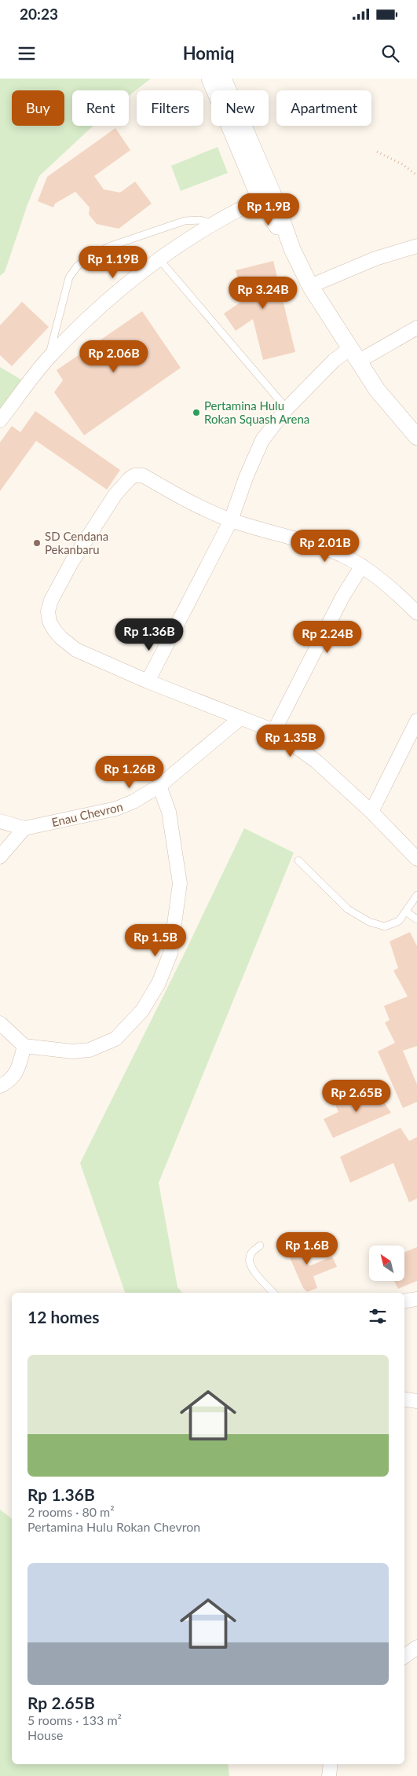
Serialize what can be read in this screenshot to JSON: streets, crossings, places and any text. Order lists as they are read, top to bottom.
{
  "streets": {
    "street": ["Enau Chevron"]
  },
  "places": ["Pertamina Hulu Rokan Squash Arena", "SD Cendana Pekanbaru"],
  "north": "top left",
  "page": {
    "status": "20:23",
    "header": "Homiq",
    "chip": [
      "Buy",
      "Rent",
      "Filters",
      "New",
      "Apartment"
    ],
    "price": [
      "Rp 1.9B",
      "Rp 1.19B",
      "Rp 3.24B",
      "Rp 2.06B",
      "Rp 2.01B",
      "Rp 1.36B",
      "Rp 2.24B",
      "Rp 1.35B",
      "Rp 1.26B",
      "Rp 1.5B",
      "Rp 2.65B",
      "Rp 1.6B"
    ],
    "heading": "12 homes",
    "list": [
      {
        "name": "Rp 1.36B",
        "note": "2 rooms · 80 m² · Pertamina Hulu Rokan Chevron"
      },
      {
        "name": "Rp 2.65B",
        "note": "5 rooms · 133 m² · House"
      }
    ]
  }
}
